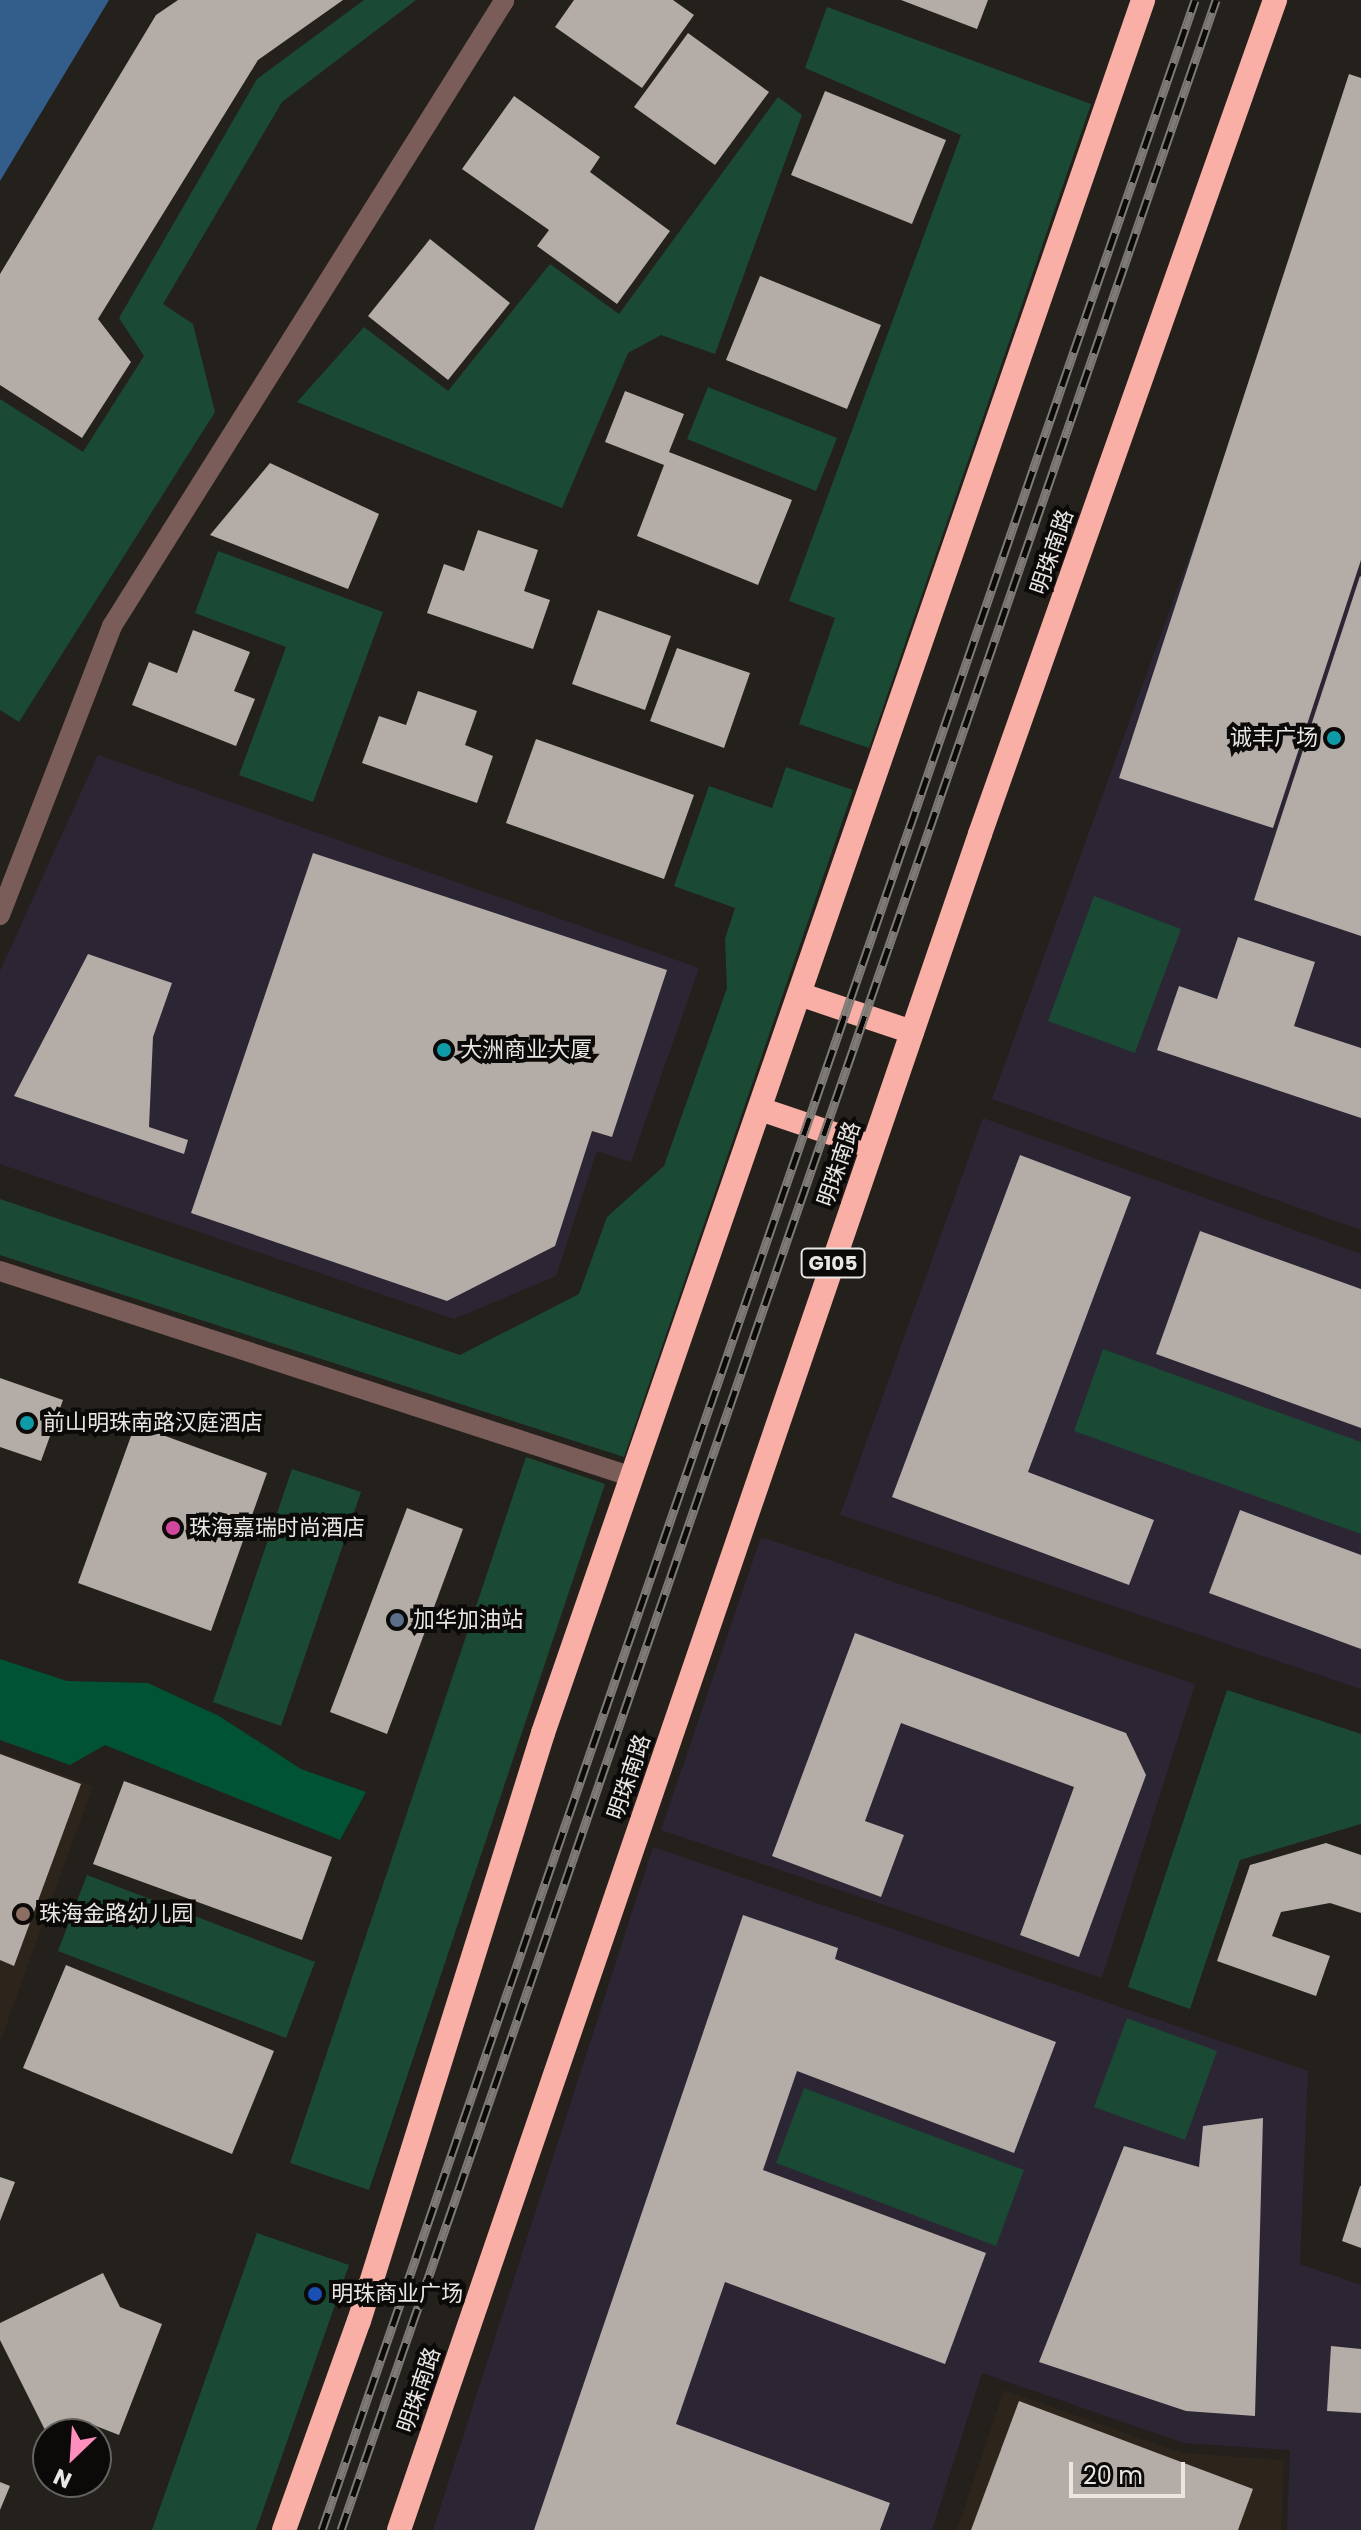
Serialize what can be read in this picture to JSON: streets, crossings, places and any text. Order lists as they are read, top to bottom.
{
  "streets": {
    "highway": ["明珠南路", "G105"]
  },
  "places": [
    "诚丰广场",
    "大洲商业大厦",
    "前山明珠南路汉庭酒店",
    "珠海嘉瑞时尚酒店",
    "加华加油站",
    "珠海金路幼儿园",
    "明珠商业广场"
  ],
  "scale_bar": "20 m",
  "north": "bottom left"
}
